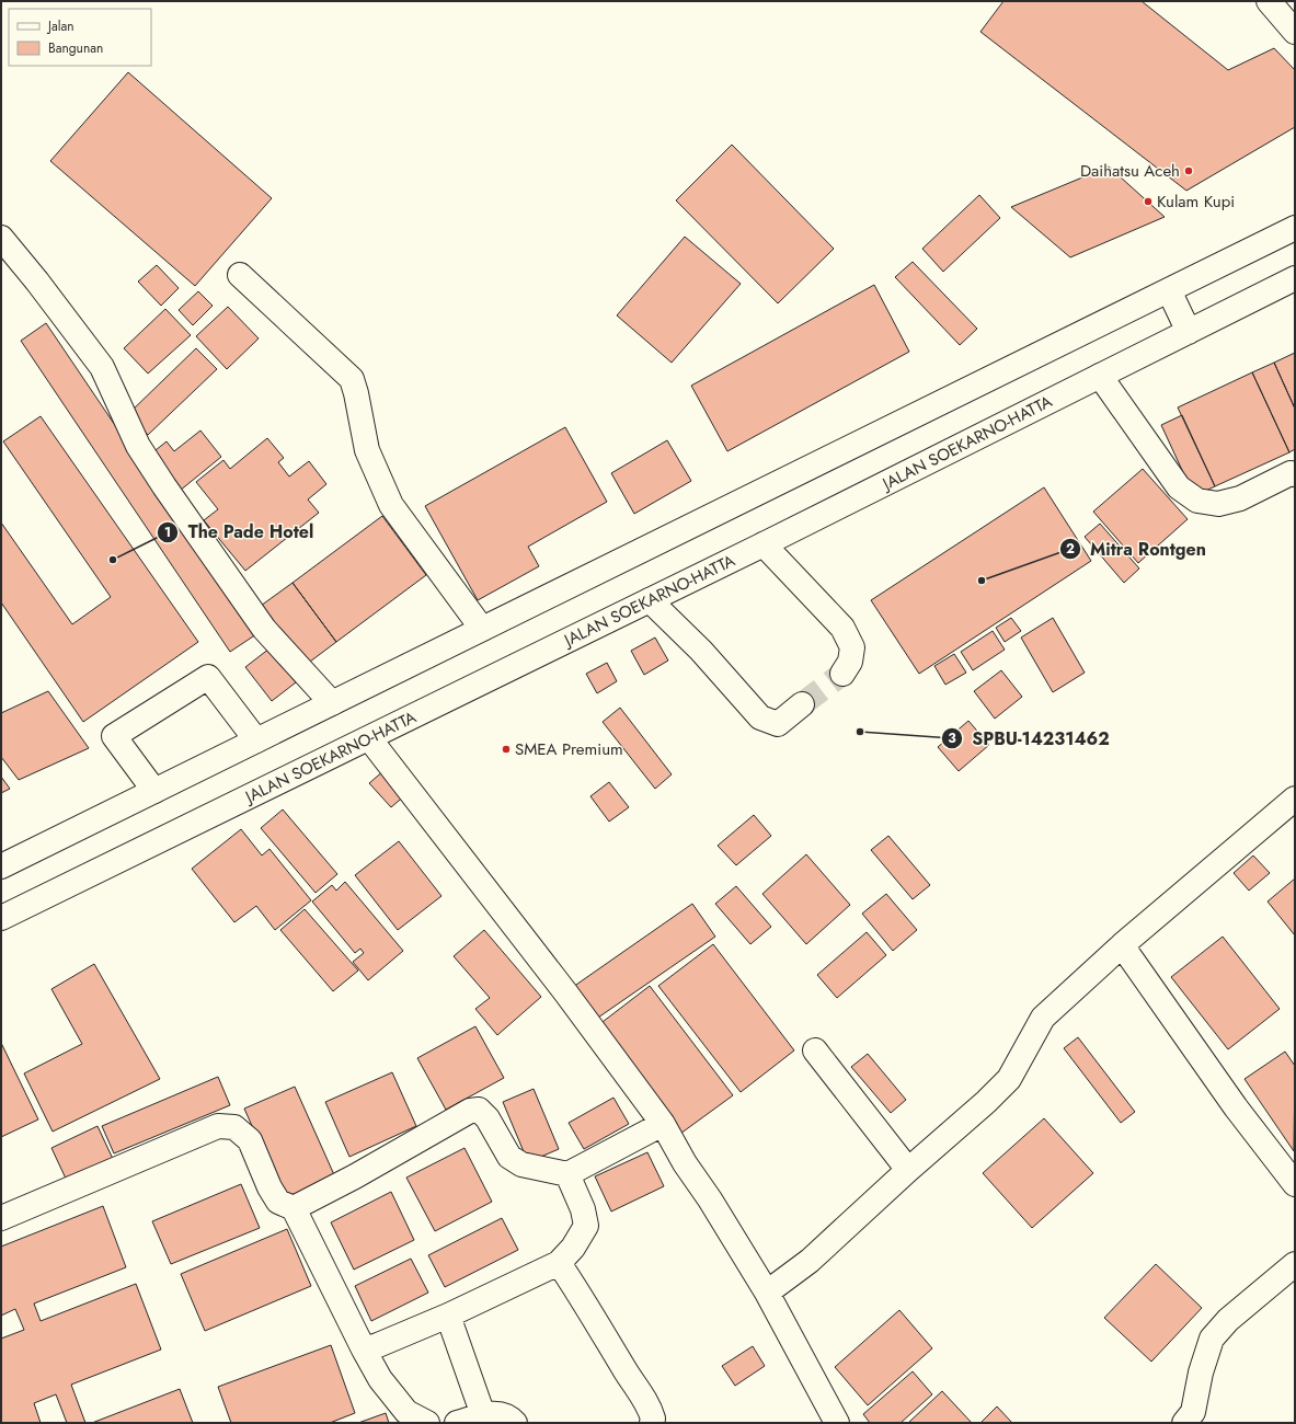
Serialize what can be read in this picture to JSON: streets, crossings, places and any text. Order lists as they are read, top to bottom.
{
  "streets": {
    "main road": ["JALAN SOEKARNO-HATTA"]
  },
  "places": [
    "Daihatsu Aceh",
    "Kulam Kupi",
    "The Pade Hotel",
    "Mitra Rontgen",
    "SPBU-14231462",
    "SMEA Premium"
  ],
  "legend": ["Jalan", "Bangunan"]
}
